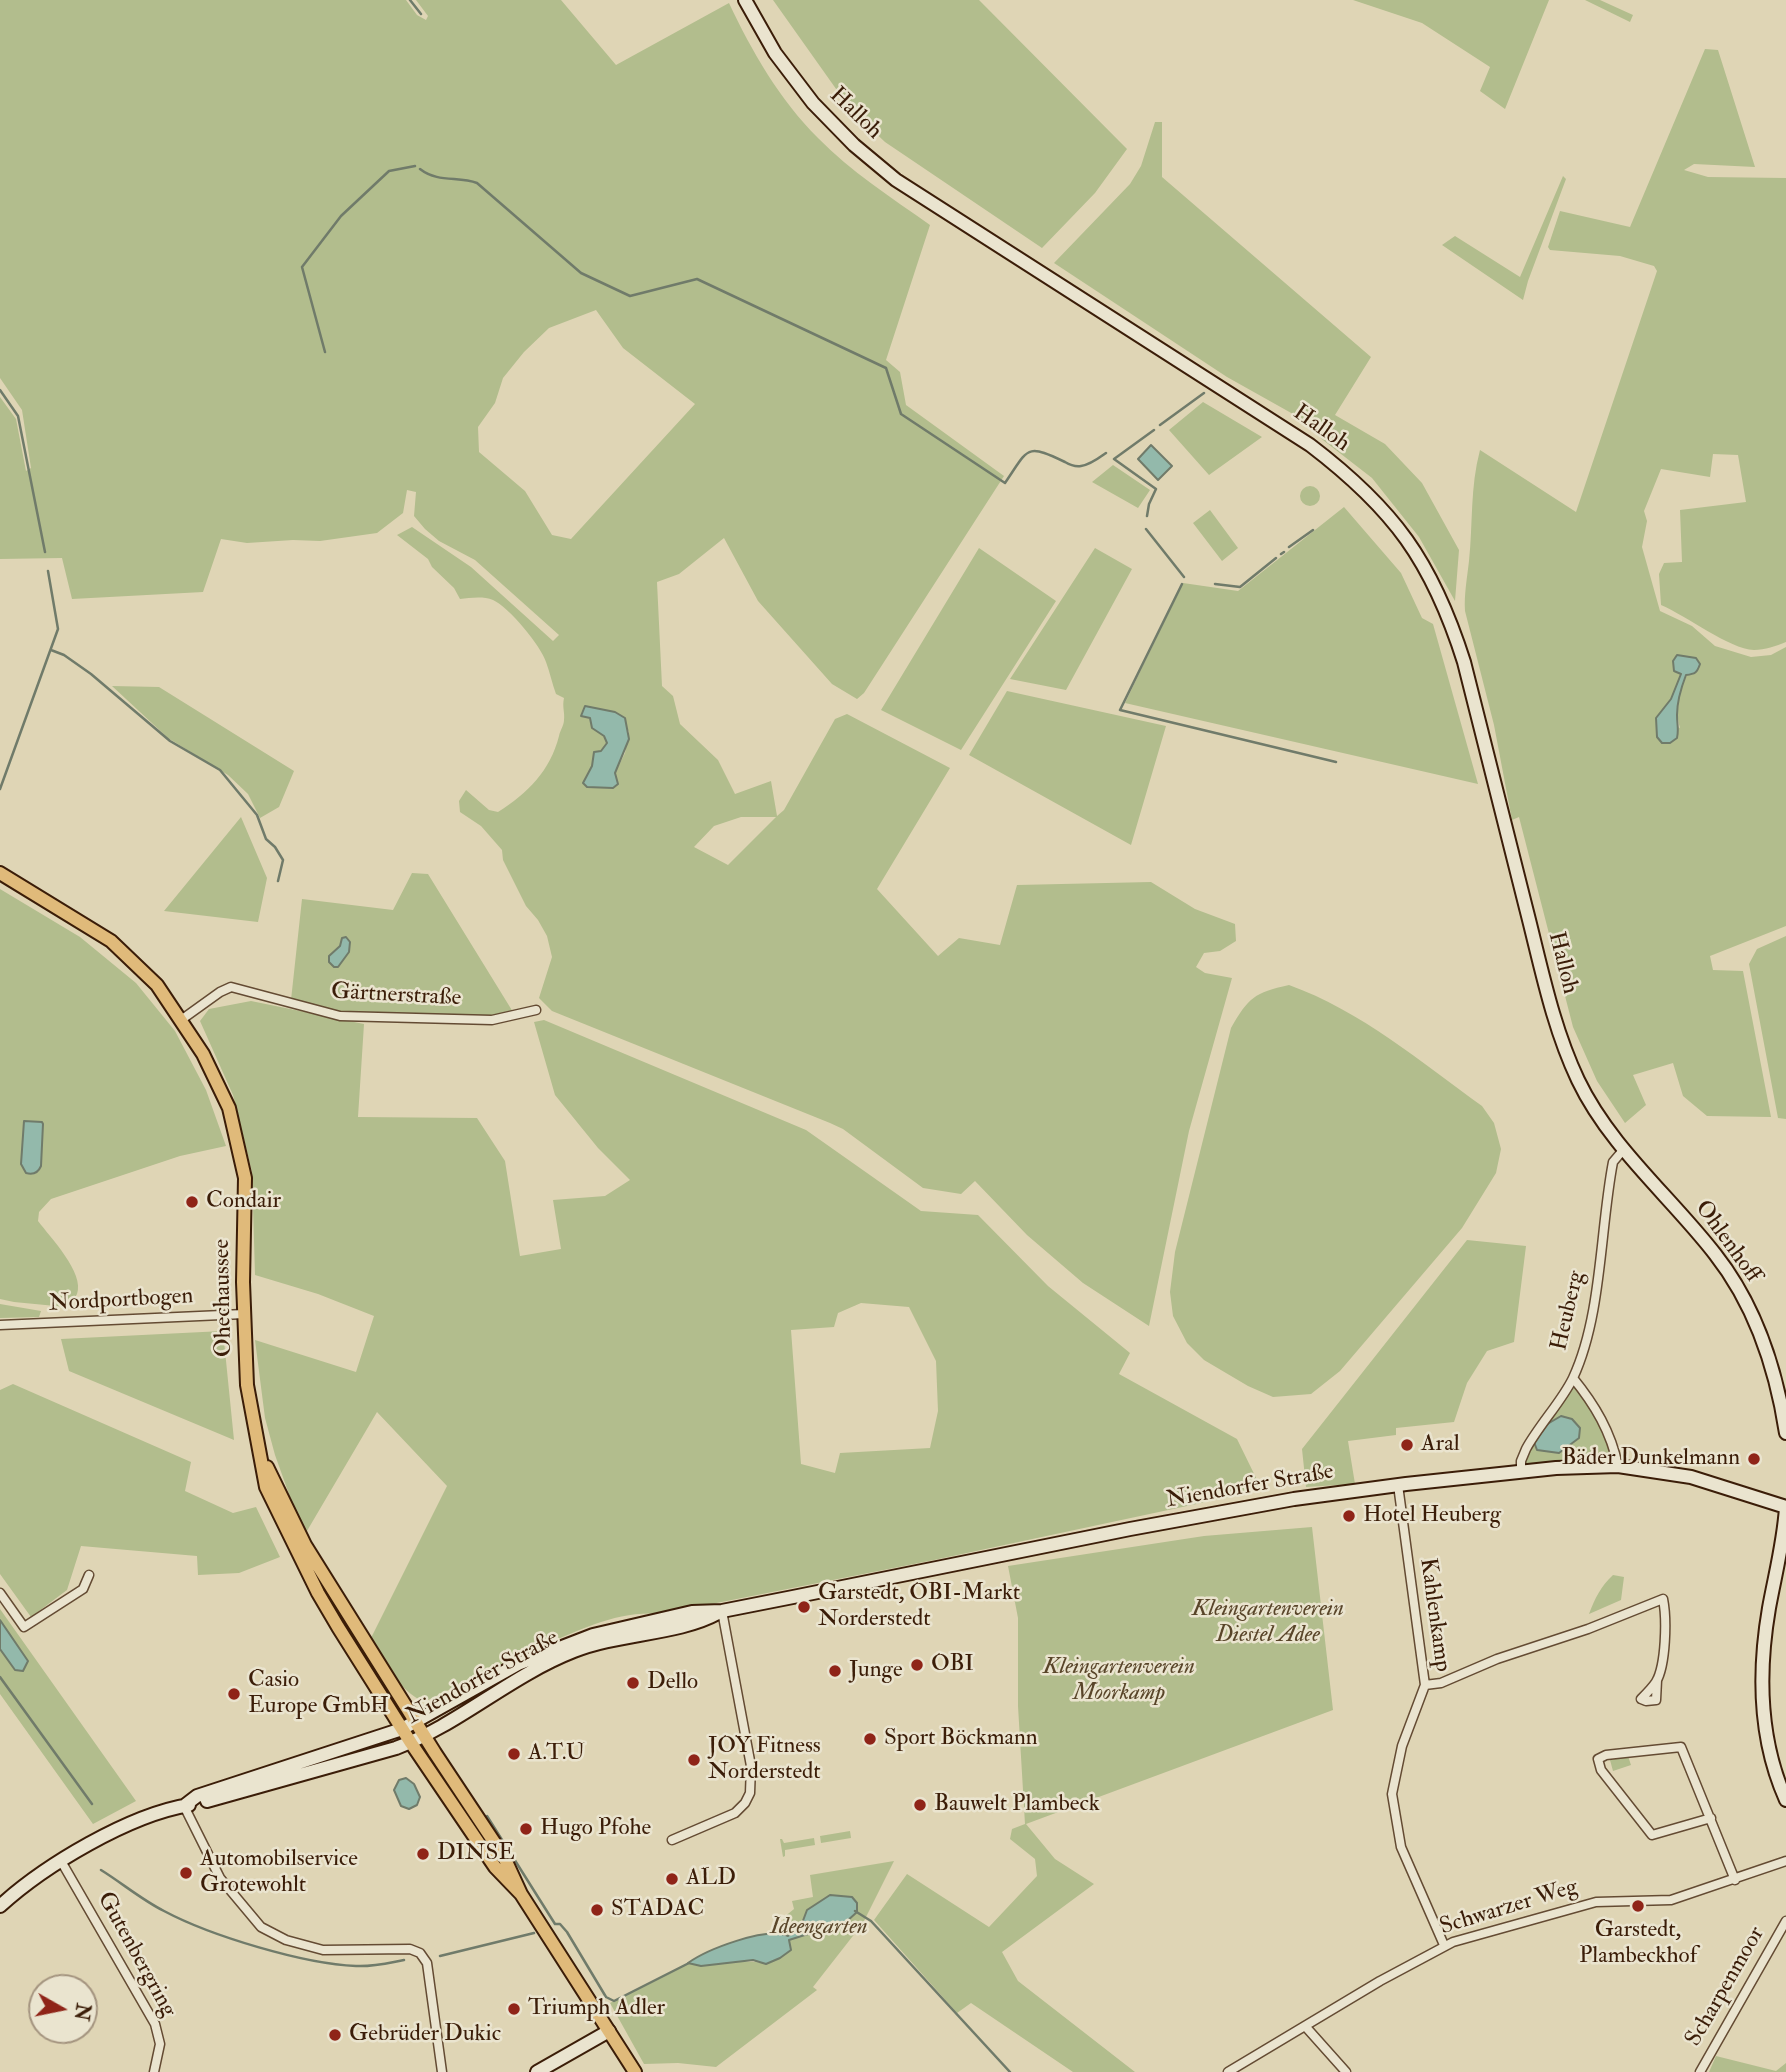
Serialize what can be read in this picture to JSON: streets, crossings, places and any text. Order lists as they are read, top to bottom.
{
  "streets": {
    "main road": [
      "Halloh",
      "Ohlenhoff",
      "Ohechaussee",
      "Niendorfer Straße"
    ],
    "street": [
      "Gärtnerstraße",
      "Nordportbogen",
      "Heuberg",
      "Kahlenkamp",
      "Schwarzer Weg",
      "Gutenbergring",
      "Scharpenmoor"
    ]
  },
  "crossings": [
    ["Halloh", "Ohlenhoff"],
    ["Gärtnerstraße", "Ohechaussee"],
    ["Ohlenhoff", "Heuberg"],
    ["Ohechaussee", "Nordportbogen"],
    ["Ohechaussee", "Niendorfer Straße"],
    ["Heuberg", "Niendorfer Straße"],
    ["Niendorfer Straße", "Kahlenkamp"],
    ["Niendorfer Straße", "Gutenbergring"],
    ["Kahlenkamp", "Schwarzer Weg"]
  ],
  "parks": ["Kleingartenverein Diestel Adee", "Kleingartenverein Moorkamp", "Ideengarten"],
  "places": [
    "Condair",
    "Aral",
    "Bäder Dunkelmann",
    "Hotel Heuberg",
    "Garstedt, OBI-Markt Norderstedt",
    "OBI",
    "Junge",
    "Dello",
    "Casio Europe GmbH",
    "Sport Böckmann",
    "A.T.U",
    "JOY Fitness Norderstedt",
    "Bauwelt Plambeck",
    "Hugo Pfohe",
    "DINSE",
    "Automobilservice Grotewohlt",
    "ALD",
    "Garstedt, Plambeckhof",
    "STADAC",
    "Triumph Adler",
    "Gebrüder Dukic"
  ],
  "north": "right"
}
